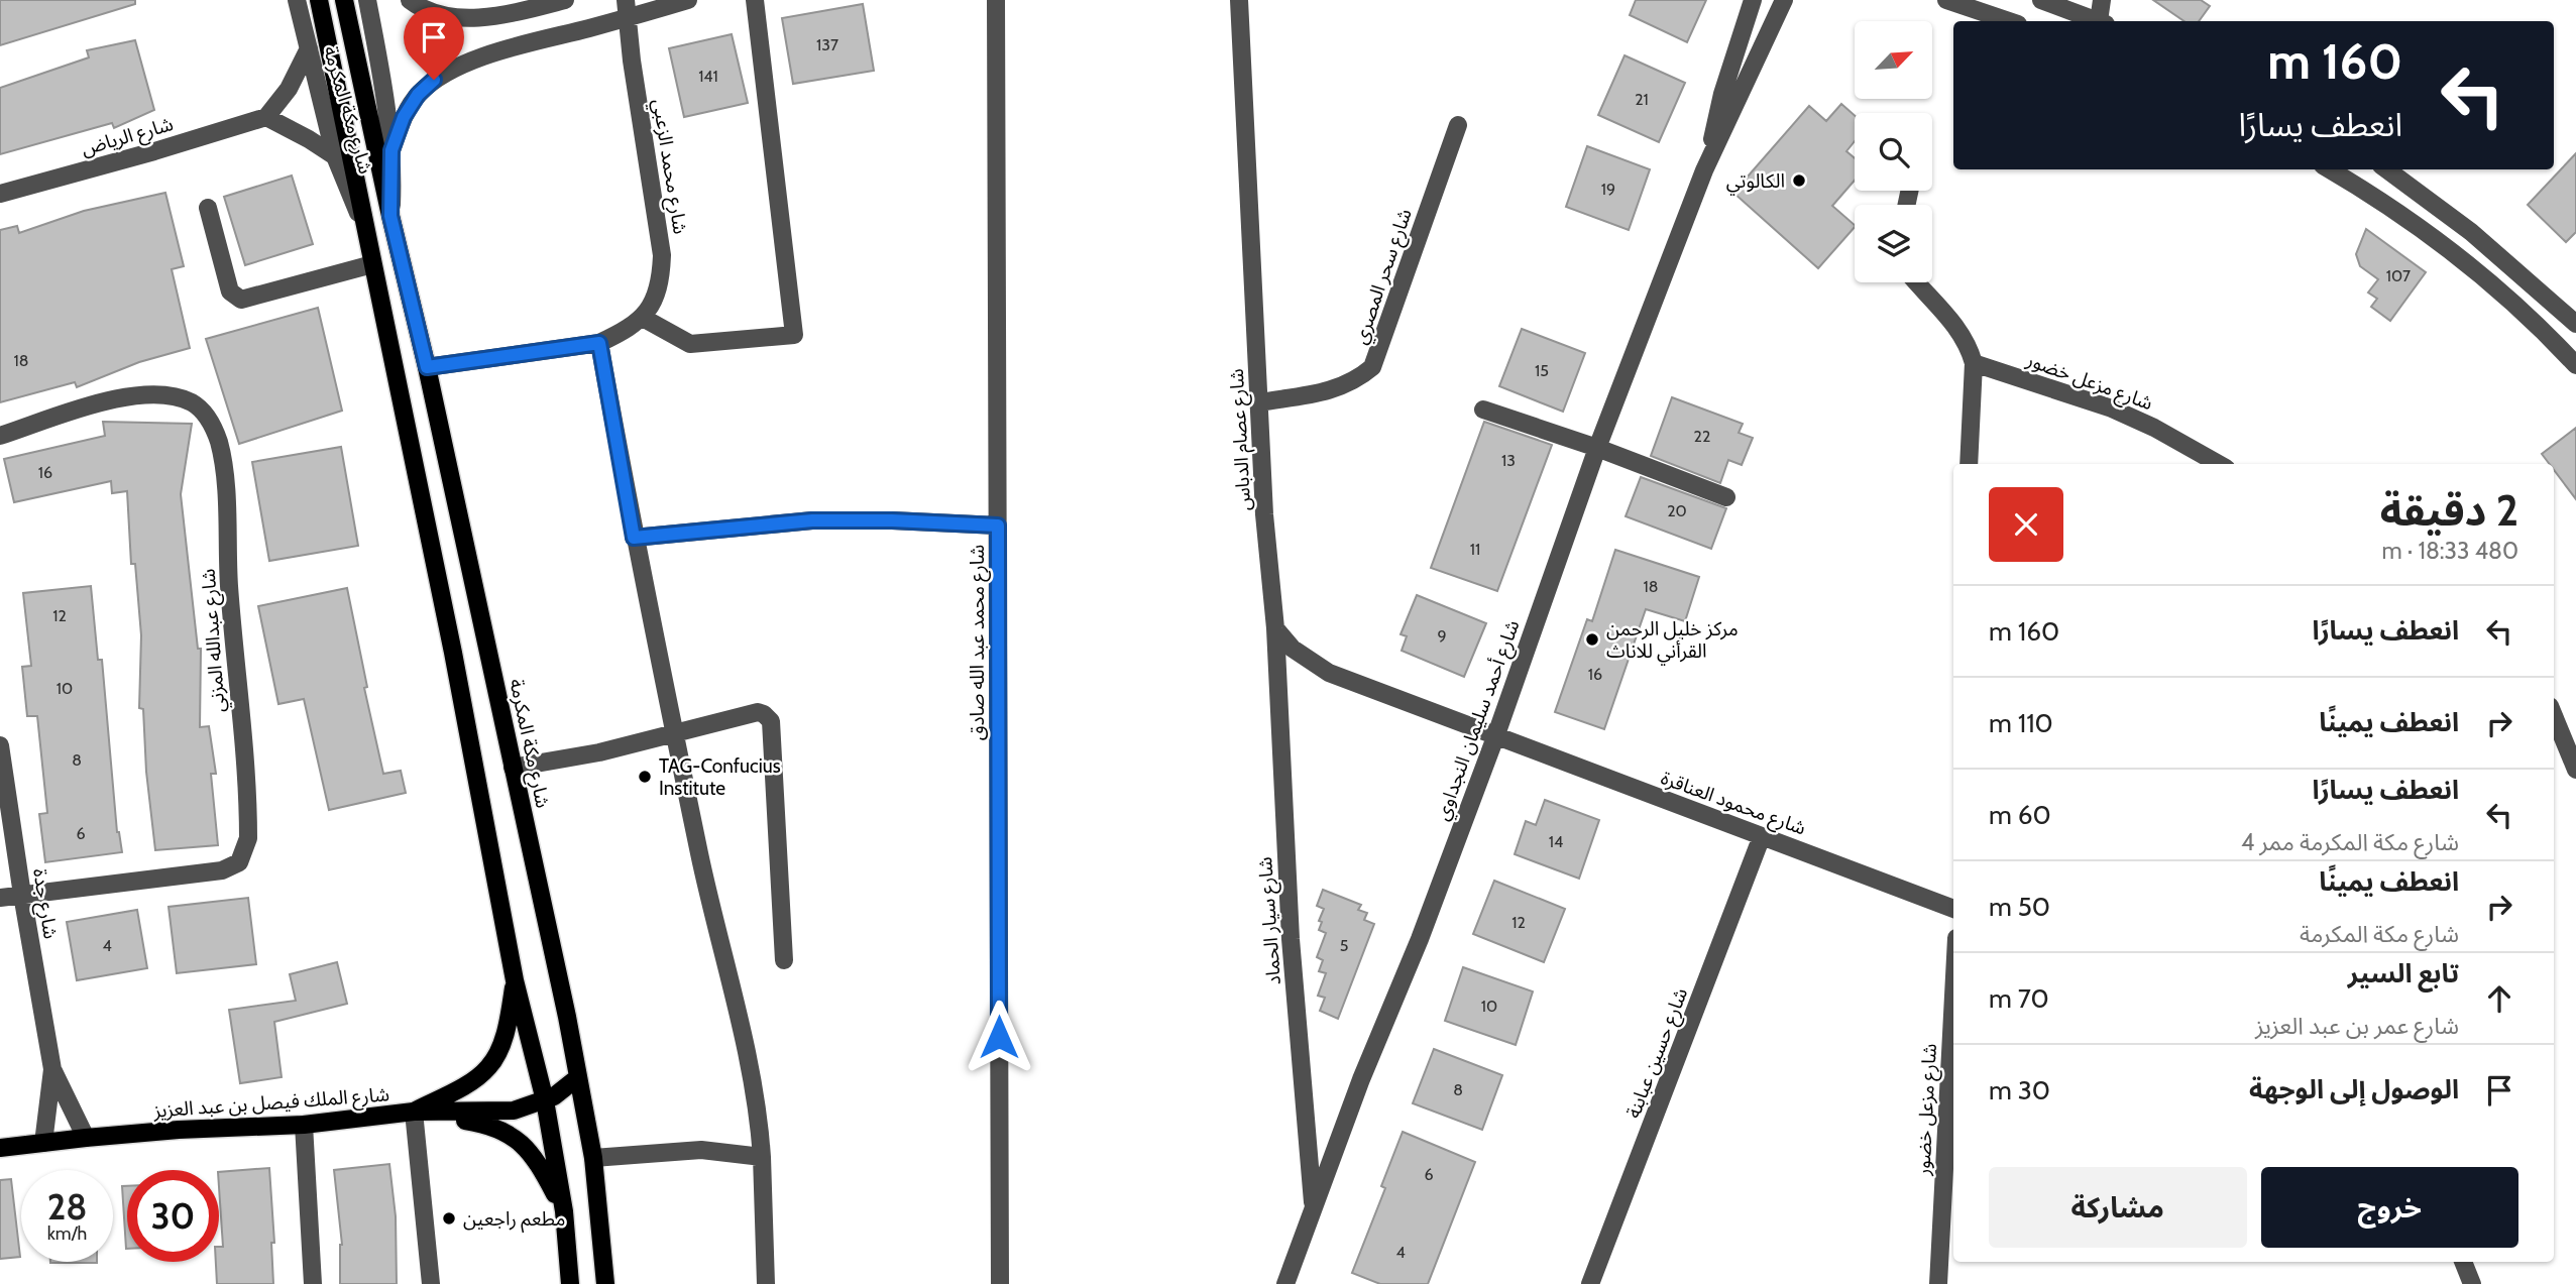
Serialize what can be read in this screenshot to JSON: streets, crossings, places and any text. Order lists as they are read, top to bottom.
{
  "streets": {
    "main road": ["شارع مكة المكرمة", "شارع الملك فيصل بن عبد العزيز"],
    "street": [
      "شارع الرياض",
      "شارع محمد الزعبي",
      "شارع سحر المصري",
      "شارع مزعل خضور",
      "شارع عصام الدباس",
      "شارع عبدالله المزني",
      "شارع محمد عبد الله صادق",
      "شارع أحمد سليمان النجداوي",
      "شارع محمود العناقرة",
      "شارع جدة",
      "شارع سيار الحماد",
      "شارع حسين عبابنة"
    ]
  },
  "crossings": [
    ["شارع مكة المكرمة", "شارع الملك فيصل بن عبد العزيز"],
    ["شارع سحر المصري", "شارع عصام الدباس"],
    ["شارع عصام الدباس", "شارع سيار الحماد"],
    ["شارع عبدالله المزني", "شارع جدة"],
    ["شارع أحمد سليمان النجداوي", "شارع محمود العناقرة"],
    ["شارع أحمد سليمان النجداوي", "شارع سيار الحماد"],
    ["شارع محمود العناقرة", "شارع حسين عبابنة"],
    ["شارع جدة", "شارع الملك فيصل بن عبد العزيز"]
  ],
  "places": [
    "الكالوتي",
    "مركز خليل الرحمن القرأني للاناث",
    "TAG-Confucius Institute",
    "مطعم راجعين"
  ],
  "house_numbers": [
    "137",
    "141",
    "21",
    "19",
    "107",
    "18",
    "15",
    "22",
    "13",
    "16",
    "20",
    "11",
    "18",
    "12",
    "9",
    "16",
    "10",
    "8",
    "6",
    "14",
    "12",
    "4",
    "5",
    "10",
    "8",
    "6",
    "4"
  ],
  "north": "top right",
  "page": {
    "turn": ["160 m", "انعطف يسارًا"],
    "heading": ["2 دقيقة", "480 m · 18:33"],
    "list": [
      {
        "name": "انعطف يسارًا",
        "value": "160 m"
      },
      {
        "name": "انعطف يمينًا",
        "value": "110 m"
      },
      {
        "name": "انعطف يسارًا",
        "note": "شارع مكة المكرمة ممر 4",
        "value": "60 m"
      },
      {
        "name": "انعطف يمينًا",
        "note": "شارع مكة المكرمة",
        "value": "50 m"
      },
      {
        "name": "تابع السير",
        "note": "شارع عمر بن عبد العزيز",
        "value": "70 m"
      },
      {
        "name": "الوصول إلى الوجهة",
        "value": "30 m"
      }
    ],
    "buttons": ["خروج", "مشاركة"],
    "speed": "28 km/h",
    "limit": "30"
  }
}
